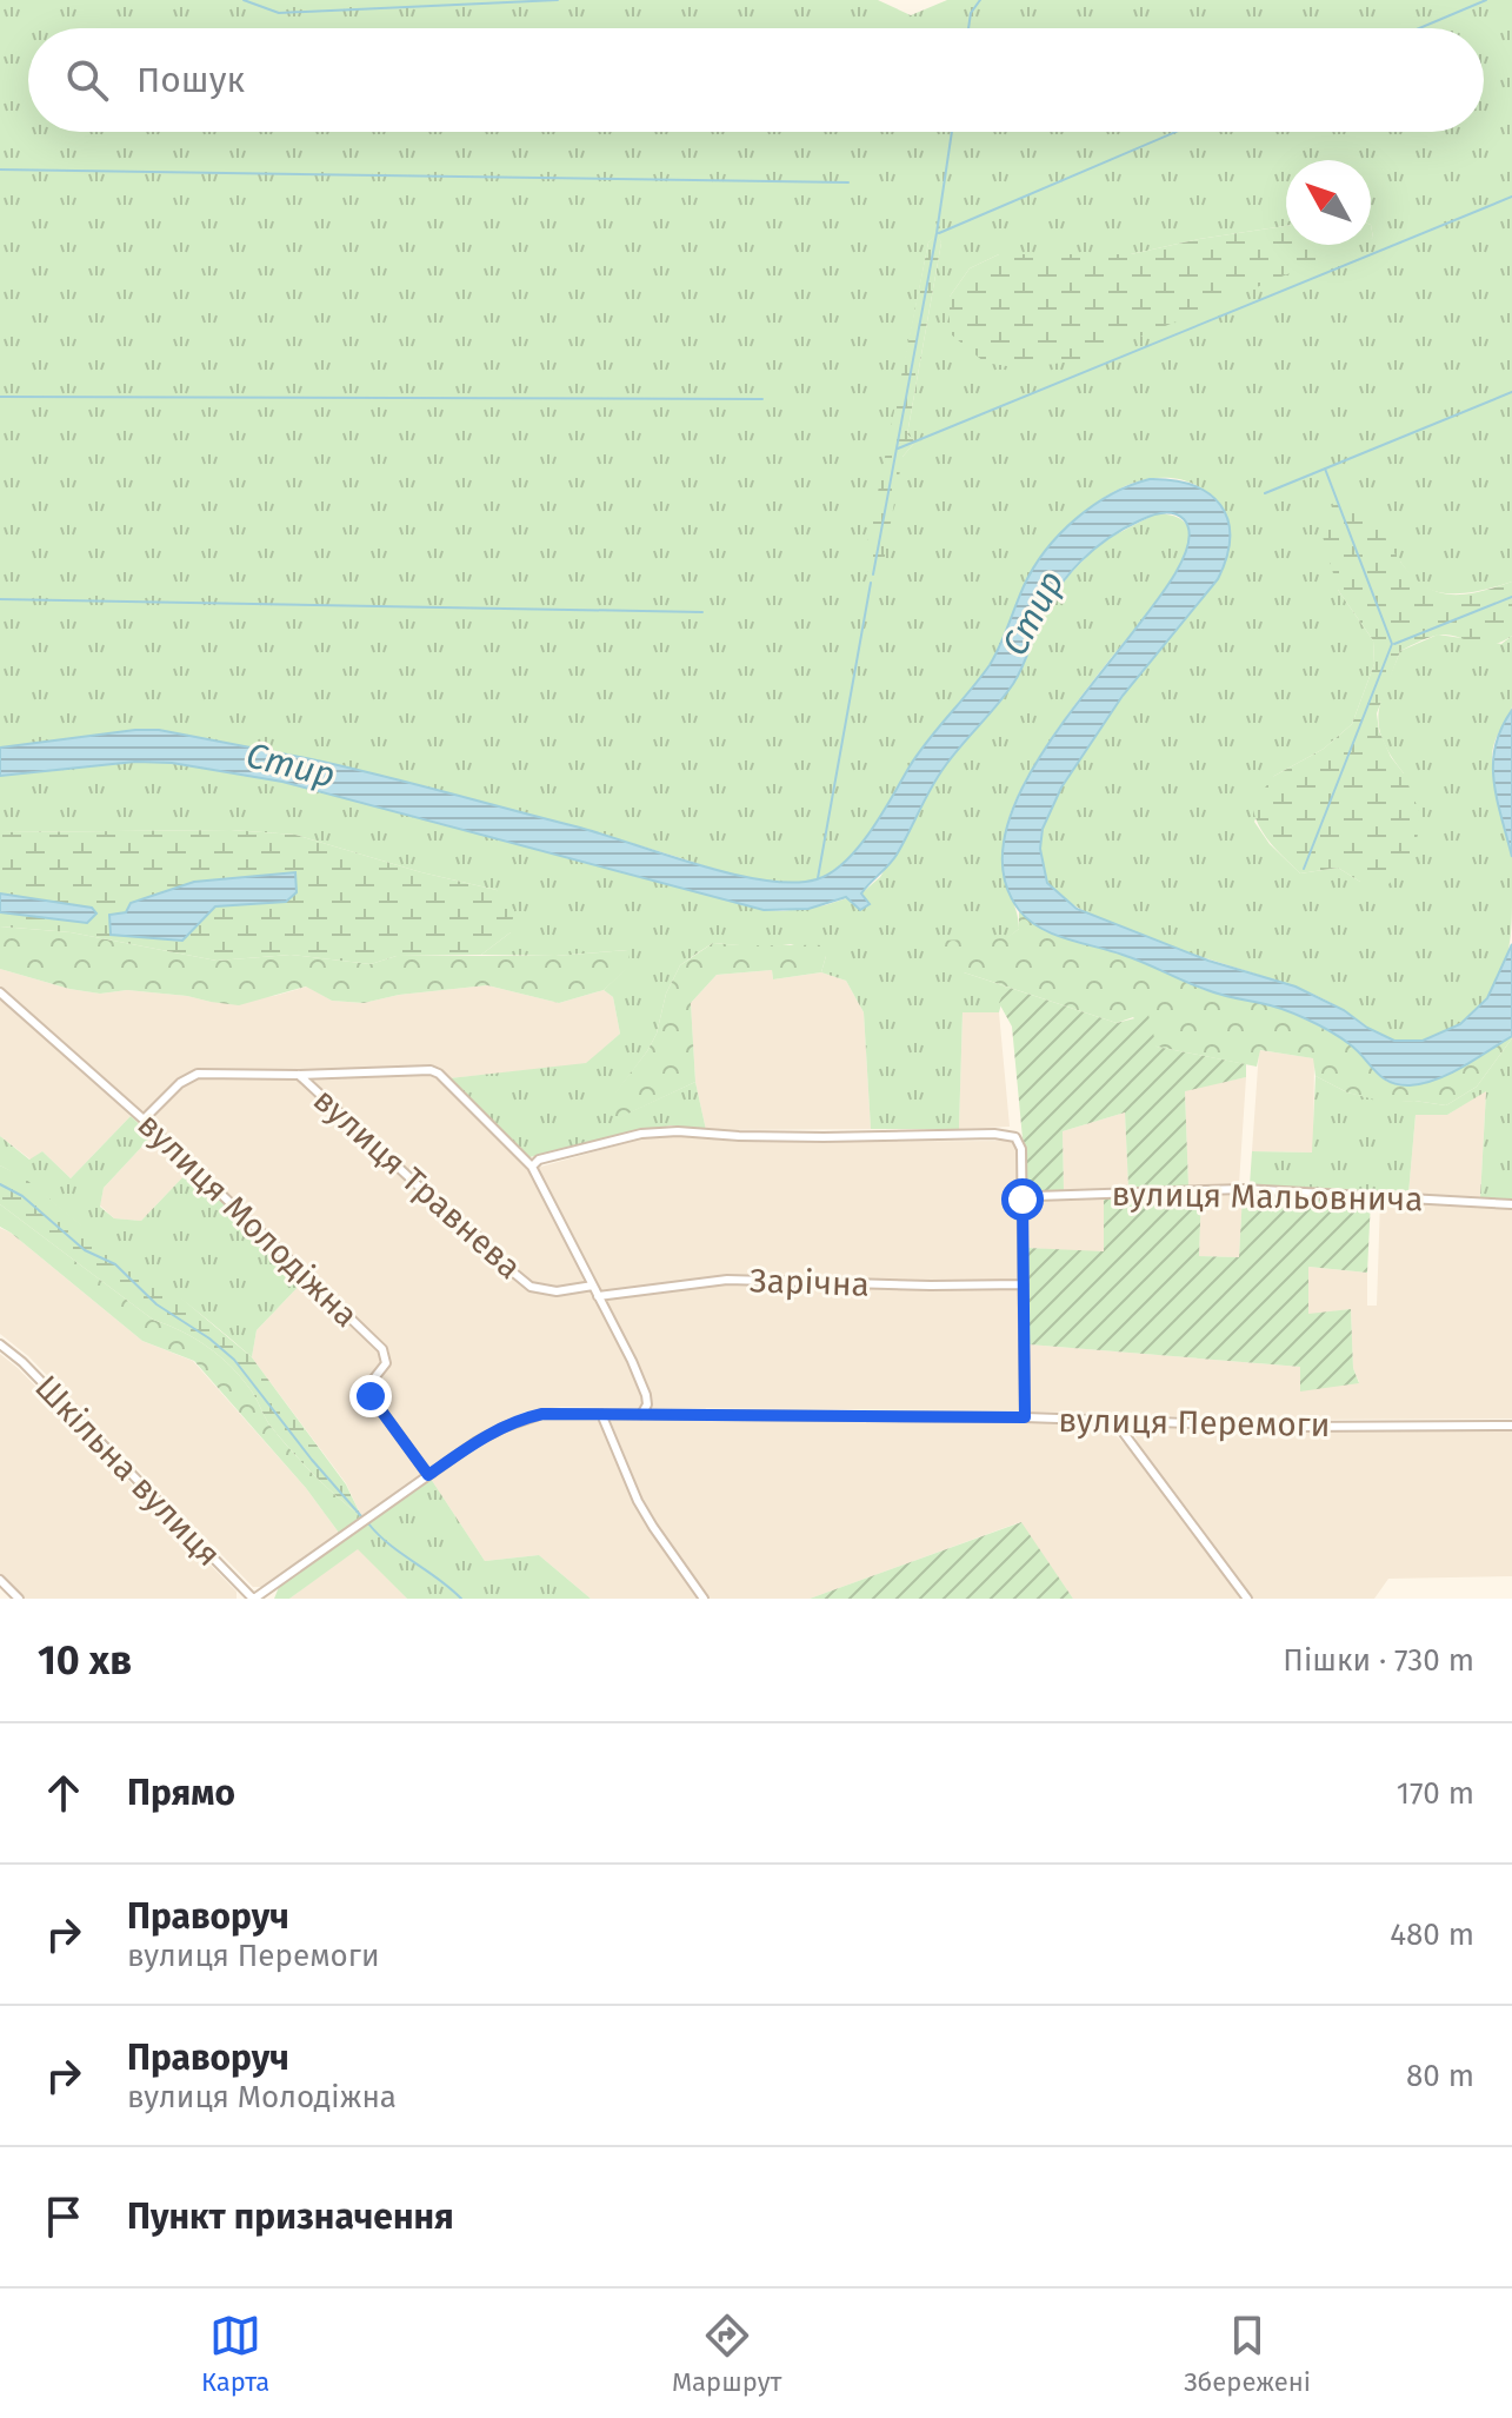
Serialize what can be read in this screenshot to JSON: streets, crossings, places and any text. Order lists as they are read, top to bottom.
{
  "streets": {
    "street": [
      "вулиця Травнева",
      "вулиця Мальовнича",
      "вулиця Молодіжна",
      "Зарічна",
      "вулиця Перемоги",
      "Шкільна вулиця"
    ]
  },
  "crossings": [
    ["вулиця Молодіжна", "вулиця Перемоги"],
    ["вулиця Перемоги", "Шкільна вулиця"]
  ],
  "water": ["Стир"],
  "north": "top left",
  "page": {
    "search": "Пошук",
    "heading": ["10 хв", "Пішки · 730 m"],
    "list": [
      ["Прямо", "170 m"],
      ["Праворуч", "вулиця Перемоги", "480 m"],
      ["Праворуч", "вулиця Молодіжна", "80 m"],
      "Пункт призначення"
    ],
    "nav": ["Карта", "Маршрут", "Збережені"]
  }
}
